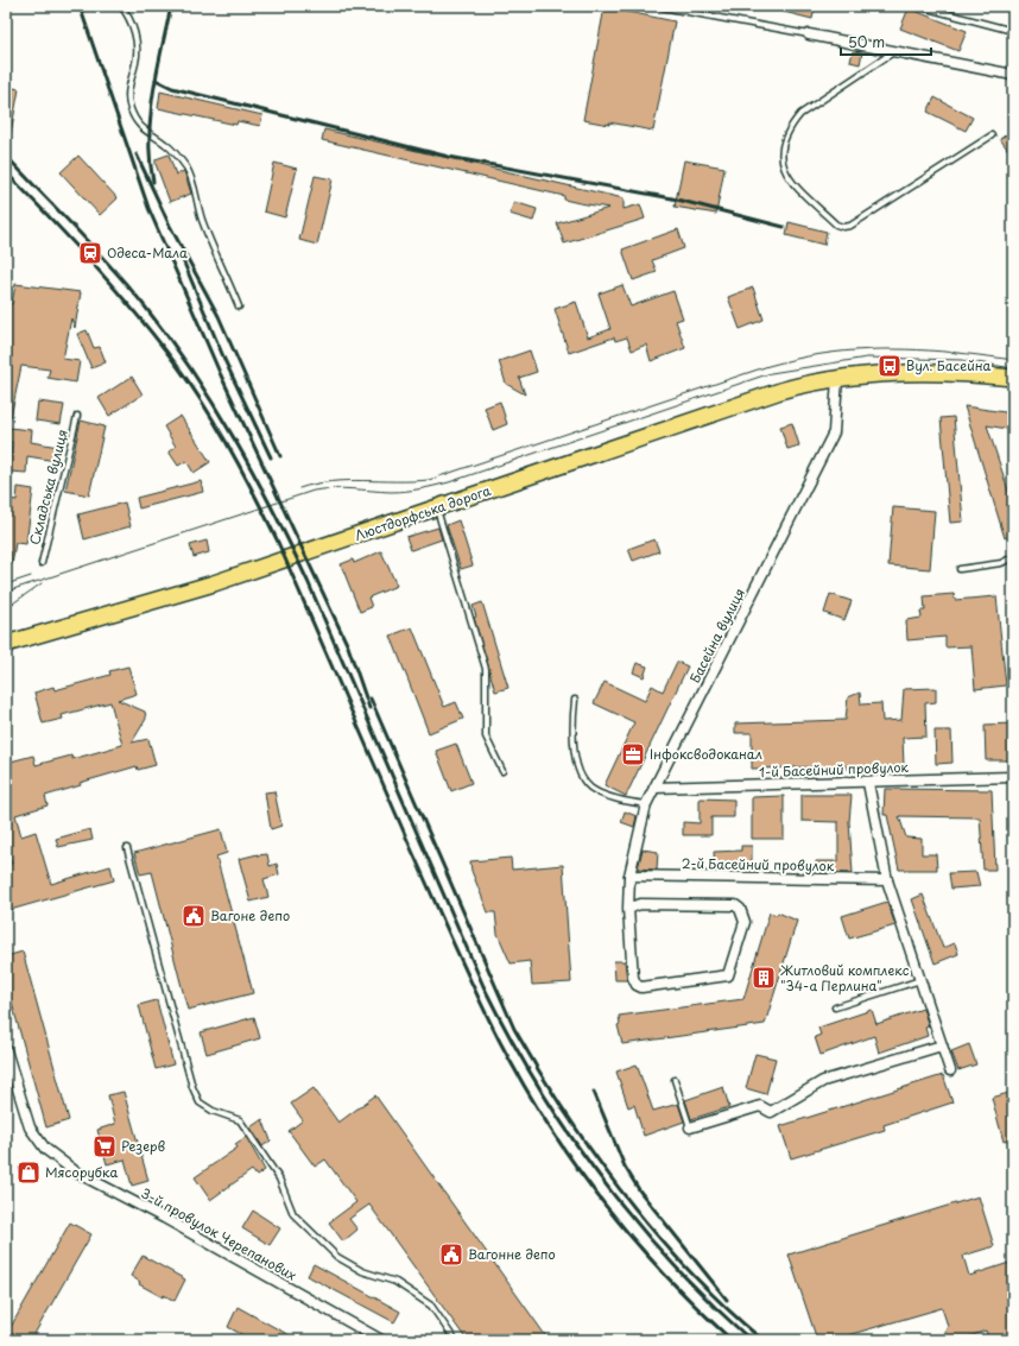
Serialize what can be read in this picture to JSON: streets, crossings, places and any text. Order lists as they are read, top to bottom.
{
  "streets": {
    "main road": ["Люстдорфська дорога"],
    "street": [
      "Басейна вулиця",
      "1-й Басейний провулок",
      "2-й Басейний провулок",
      "3-й провулок Черепанових"
    ],
    "lane": ["Складська вулиця"]
  },
  "crossings": [
    ["Люстдорфська дорога", "Басейна вулиця"],
    ["Басейна вулиця", "1-й Басейний провулок"],
    ["Басейна вулиця", "2-й Басейний провулок"]
  ],
  "places": {
    "station": ["Одеса-Мала"],
    "bus stop": ["Вул. Басейна"],
    "office": ["Інфоксводоканал"],
    "public building": ["Вагоне депо", "Вагонне депо"],
    "building": ["Житловий комплекс \"34-а Перлина\""],
    "supermarket": ["Резерв"],
    "shop": ["Мясорубка"]
  },
  "scale_bar": "50 m"
}
